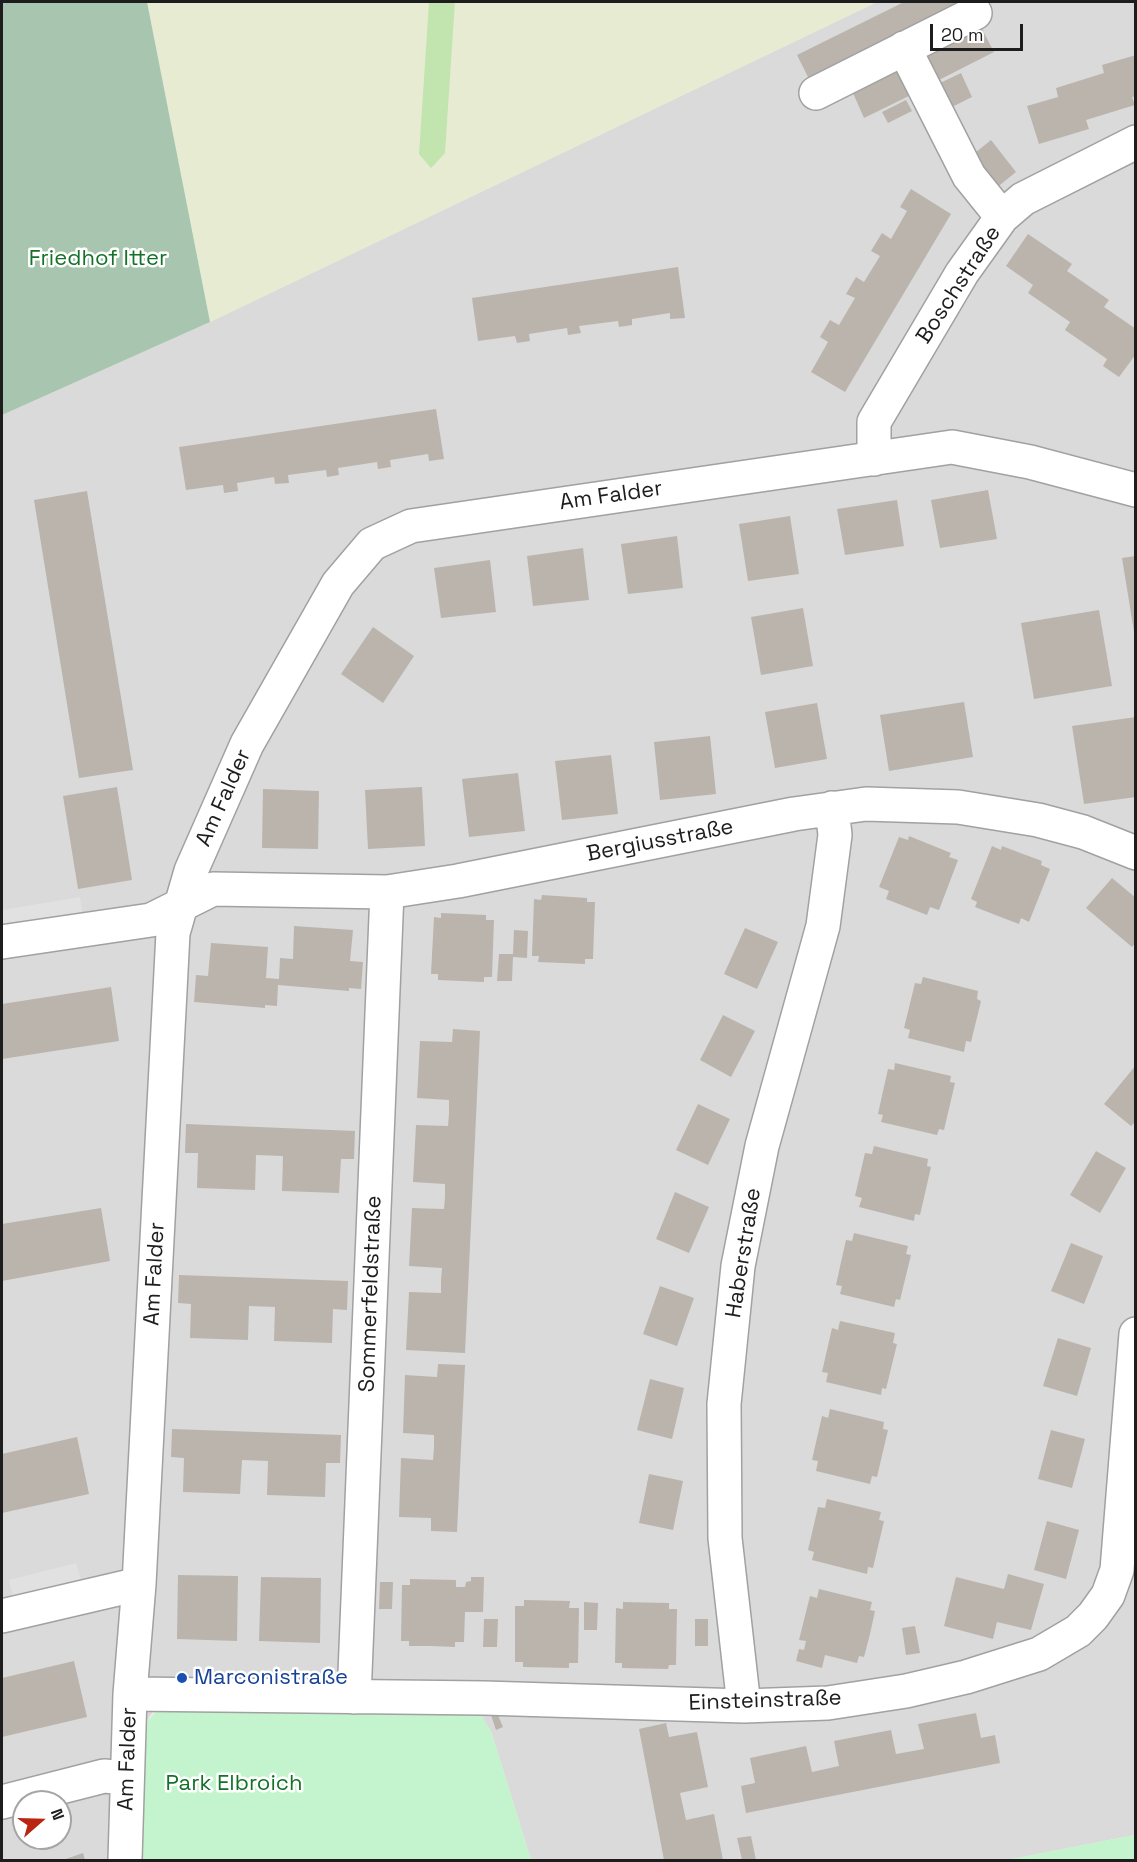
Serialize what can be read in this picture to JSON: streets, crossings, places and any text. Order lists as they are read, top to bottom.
{
  "streets": {
    "street": [
      "Boschstraße",
      "Am Falder",
      "Bergiusstraße",
      "Haberstraße",
      "Sommerfeldstraße",
      "Einsteinstraße"
    ]
  },
  "crossings": [
    ["Boschstraße", "Am Falder"],
    ["Am Falder", "Bergiusstraße"],
    ["Am Falder", "Einsteinstraße"],
    ["Bergiusstraße", "Haberstraße"],
    ["Bergiusstraße", "Sommerfeldstraße"],
    ["Haberstraße", "Einsteinstraße"],
    ["Sommerfeldstraße", "Einsteinstraße"]
  ],
  "parks": ["Friedhof Itter", "Park Elbroich"],
  "places": ["Marconistraße"],
  "scale_bar": "20 m",
  "north": "right"
}
